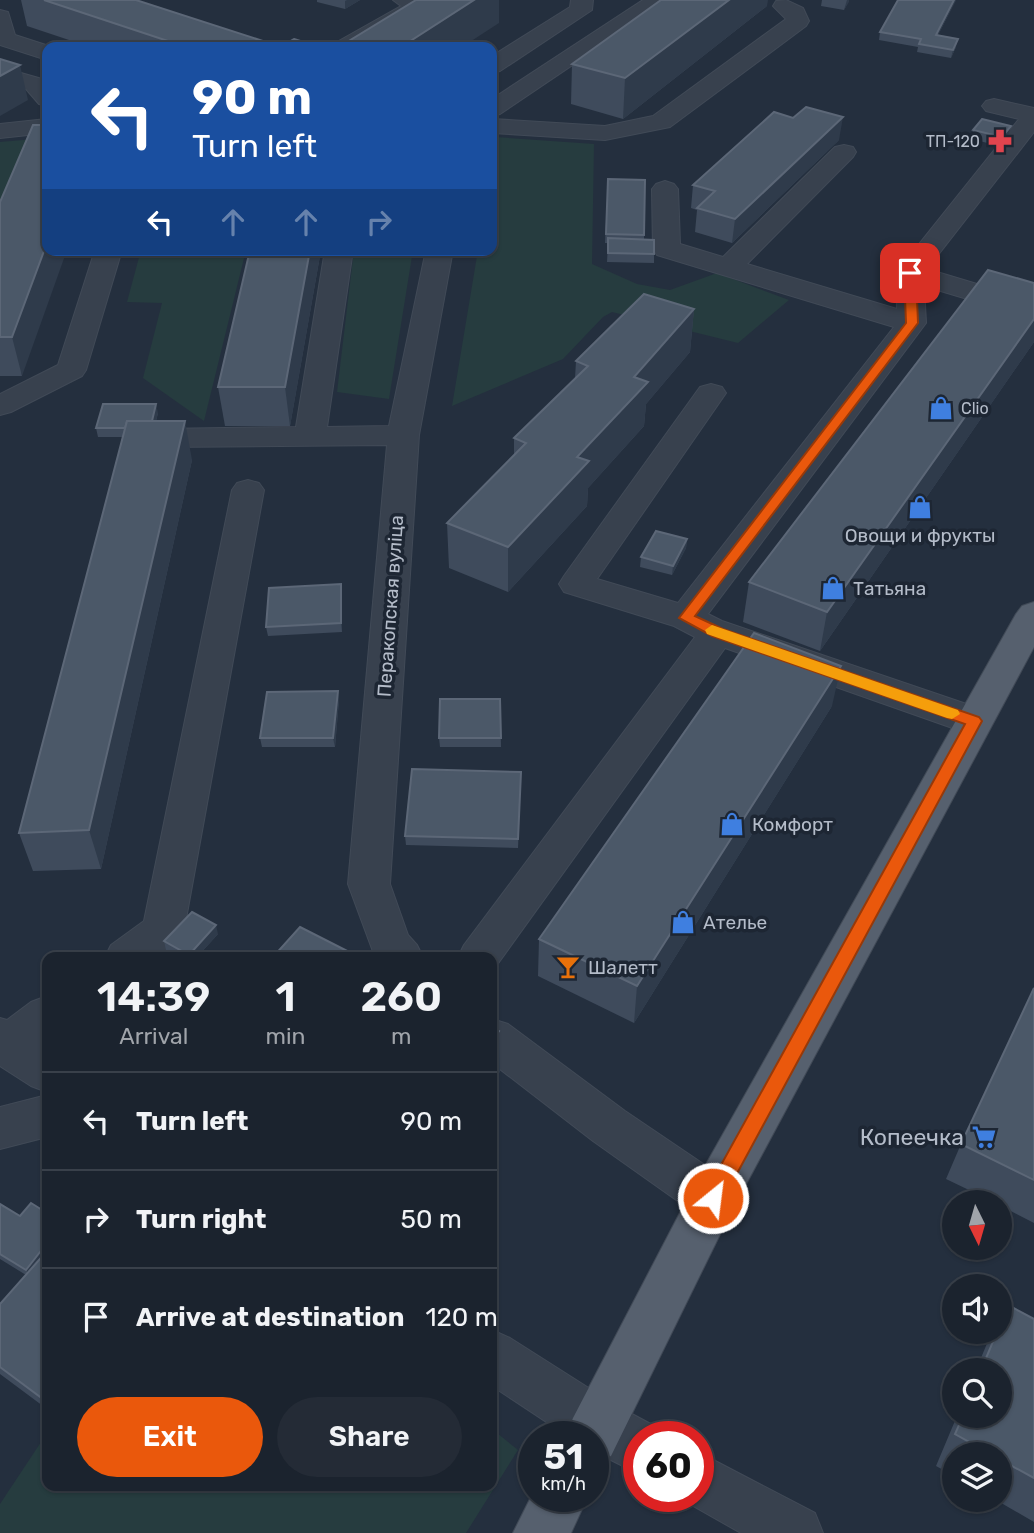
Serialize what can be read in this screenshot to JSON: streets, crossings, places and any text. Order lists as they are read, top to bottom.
{
  "streets": {
    "street": ["Перакопская вуліца"]
  },
  "places": {
    "pharmacy": ["ТП-120"],
    "shop": [
      "Clio",
      "Овощи и фрукты",
      "Татьяна",
      "Комфорт",
      "Ателье"
    ],
    "bar": ["Шалетт"],
    "supermarket": ["Копеечка"]
  },
  "north": "bottom",
  "page": {
    "turn": ["90 m", "Turn left"],
    "eta": [
      "14:39",
      "Arrival",
      "1",
      "min",
      "260",
      "m"
    ],
    "list": [
      {
        "name": "Turn left",
        "value": "90 m"
      },
      {
        "name": "Turn right",
        "value": "50 m"
      },
      {
        "name": "Arrive at destination",
        "value": "120 m"
      }
    ],
    "buttons": ["Exit", "Share"],
    "speed": "51 km/h",
    "limit": "60"
  }
}
